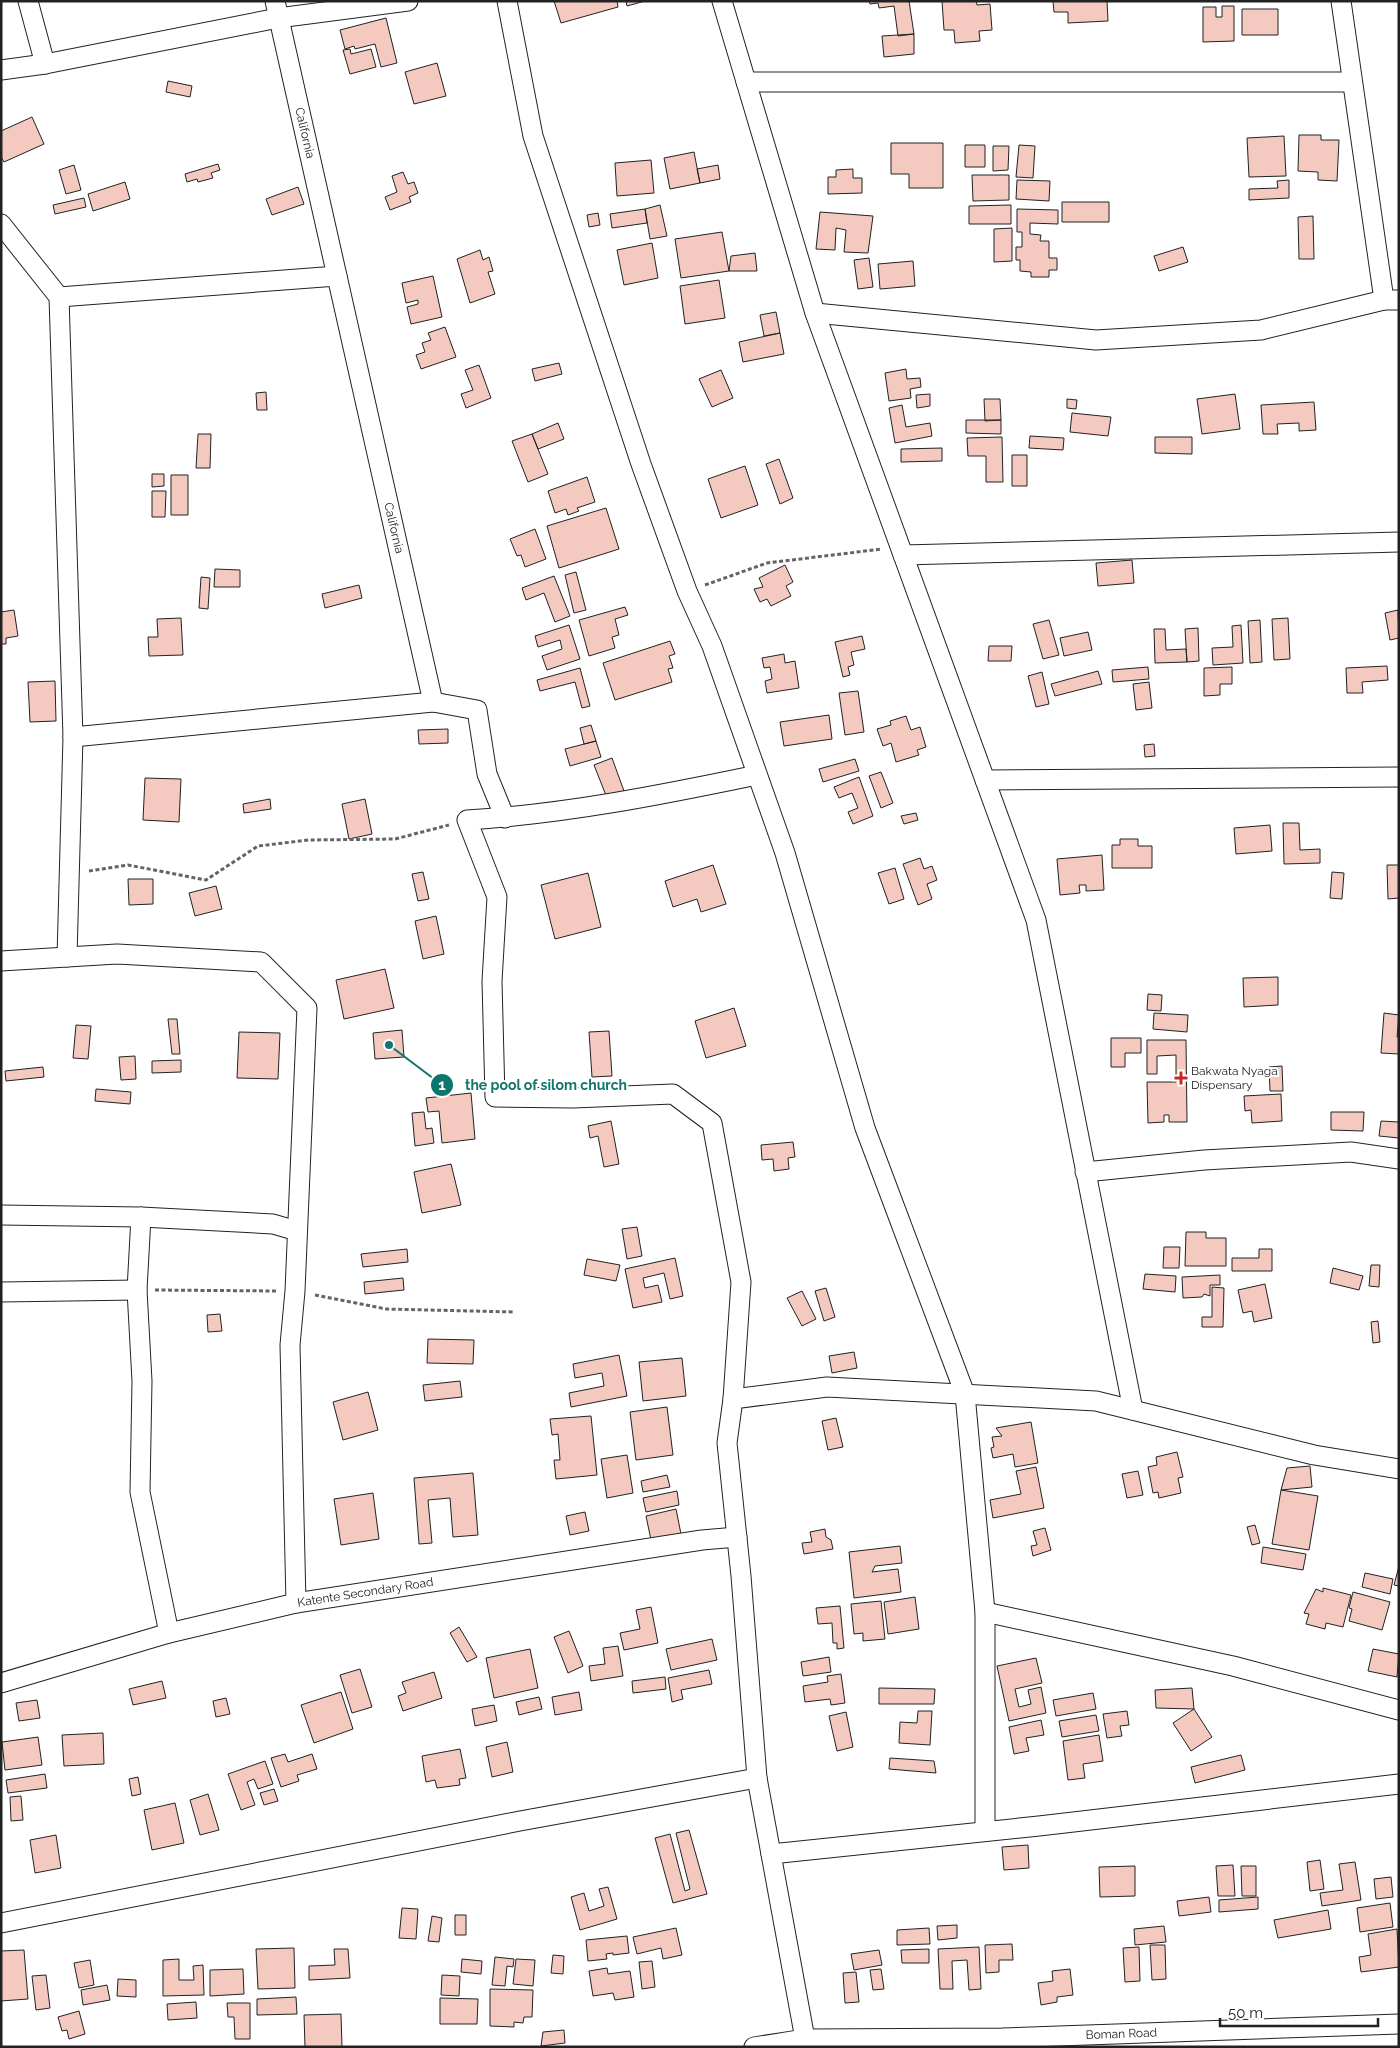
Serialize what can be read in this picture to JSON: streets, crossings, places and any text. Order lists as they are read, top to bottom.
{
  "streets": {
    "street": ["California", "Katente Secondary Road", "Boman Road"]
  },
  "places": {
    "other": ["the pool of silom church"],
    "health": ["Bakwata Nyaga Dispensary"]
  },
  "scale_bar": "50 m"
}
